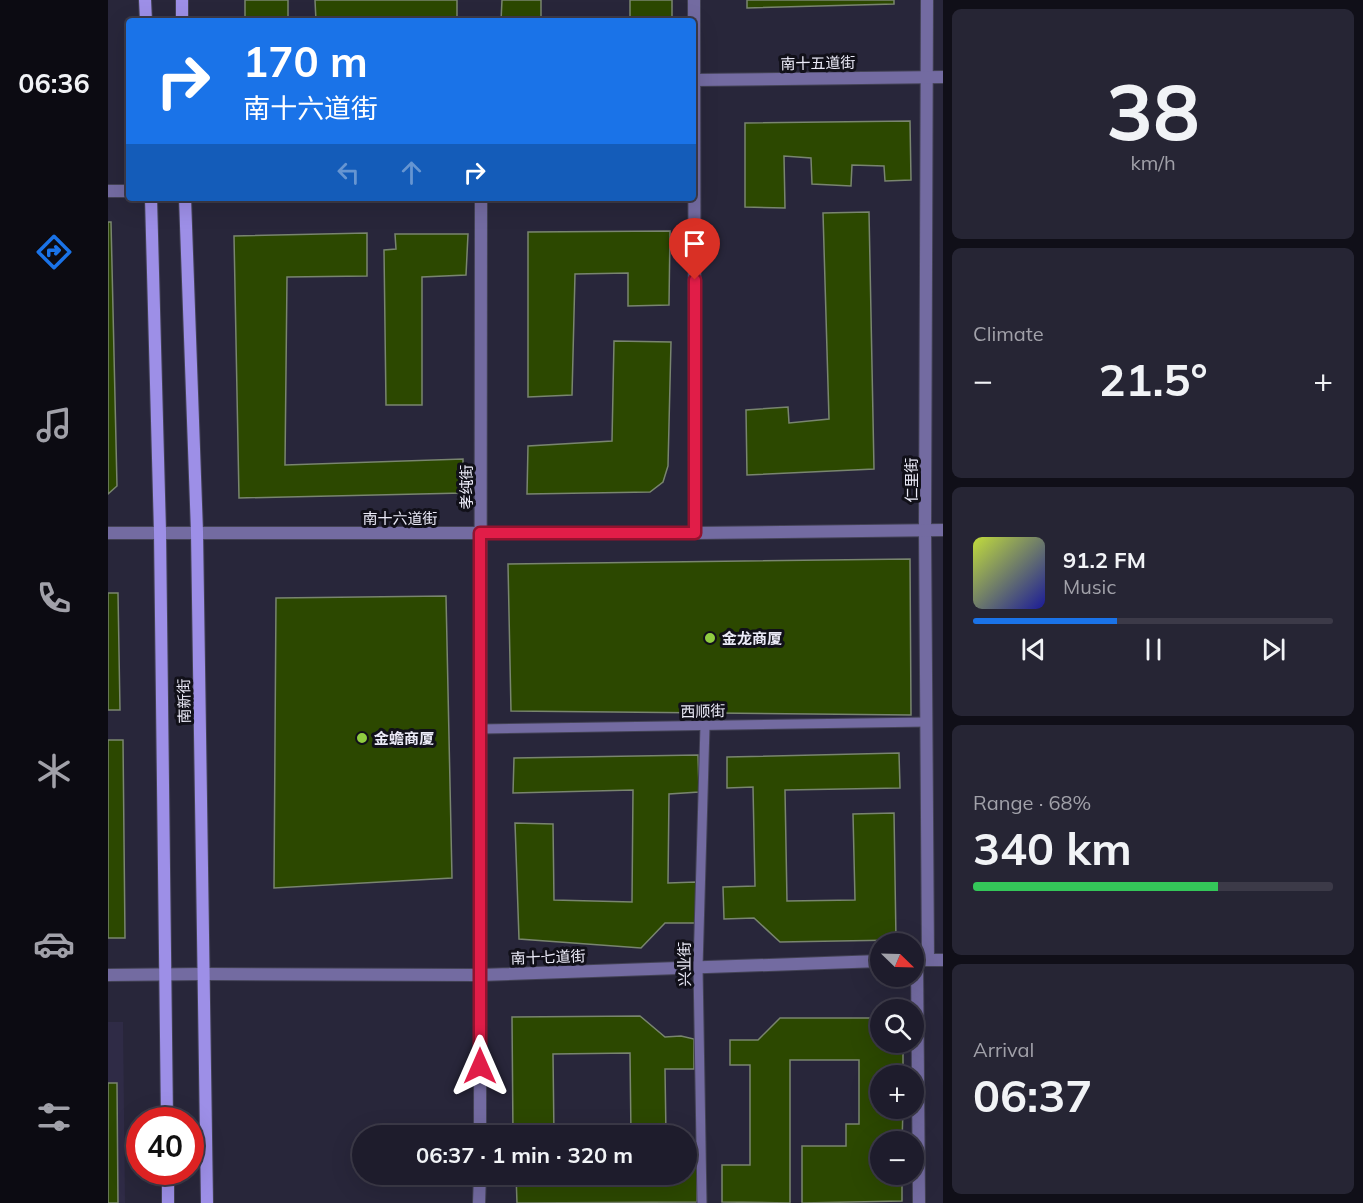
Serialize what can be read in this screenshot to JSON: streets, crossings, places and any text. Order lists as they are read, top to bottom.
{
  "streets": {
    "main road": ["南新街"],
    "street": [
      "南十五道街",
      "仁里街",
      "孝纯街",
      "南十六道街",
      "南十七道街"
    ],
    "lane": ["西顺街", "兴业街"]
  },
  "crossings": [
    ["南十五道街", "仁里街"],
    ["仁里街", "南十六道街"],
    ["仁里街", "西顺街"],
    ["孝纯街", "南十六道街"],
    ["孝纯街", "西顺街"],
    ["孝纯街", "南十七道街"],
    ["南十六道街", "南新街"],
    ["南新街", "南十七道街"],
    ["西顺街", "兴业街"],
    ["南十七道街", "兴业街"]
  ],
  "places": ["金龙商厦", "金蟾商厦"],
  "north": "bottom right",
  "page": {
    "tabs": "06:36",
    "tile": [
      ["38", "km/h"],
      "Climate",
      ["Range · 68%", "340 km"],
      ["Arrival", "06:37"]
    ],
    "turn": ["170 m", "南十六道街"],
    "heat": ["−", "21.5°", "+"],
    "song": ["91.2 FM", "Music"],
    "map_buttons": ["+", "−"],
    "limit": "40",
    "trip": "06:37 · 1 min · 320 m"
  }
}
